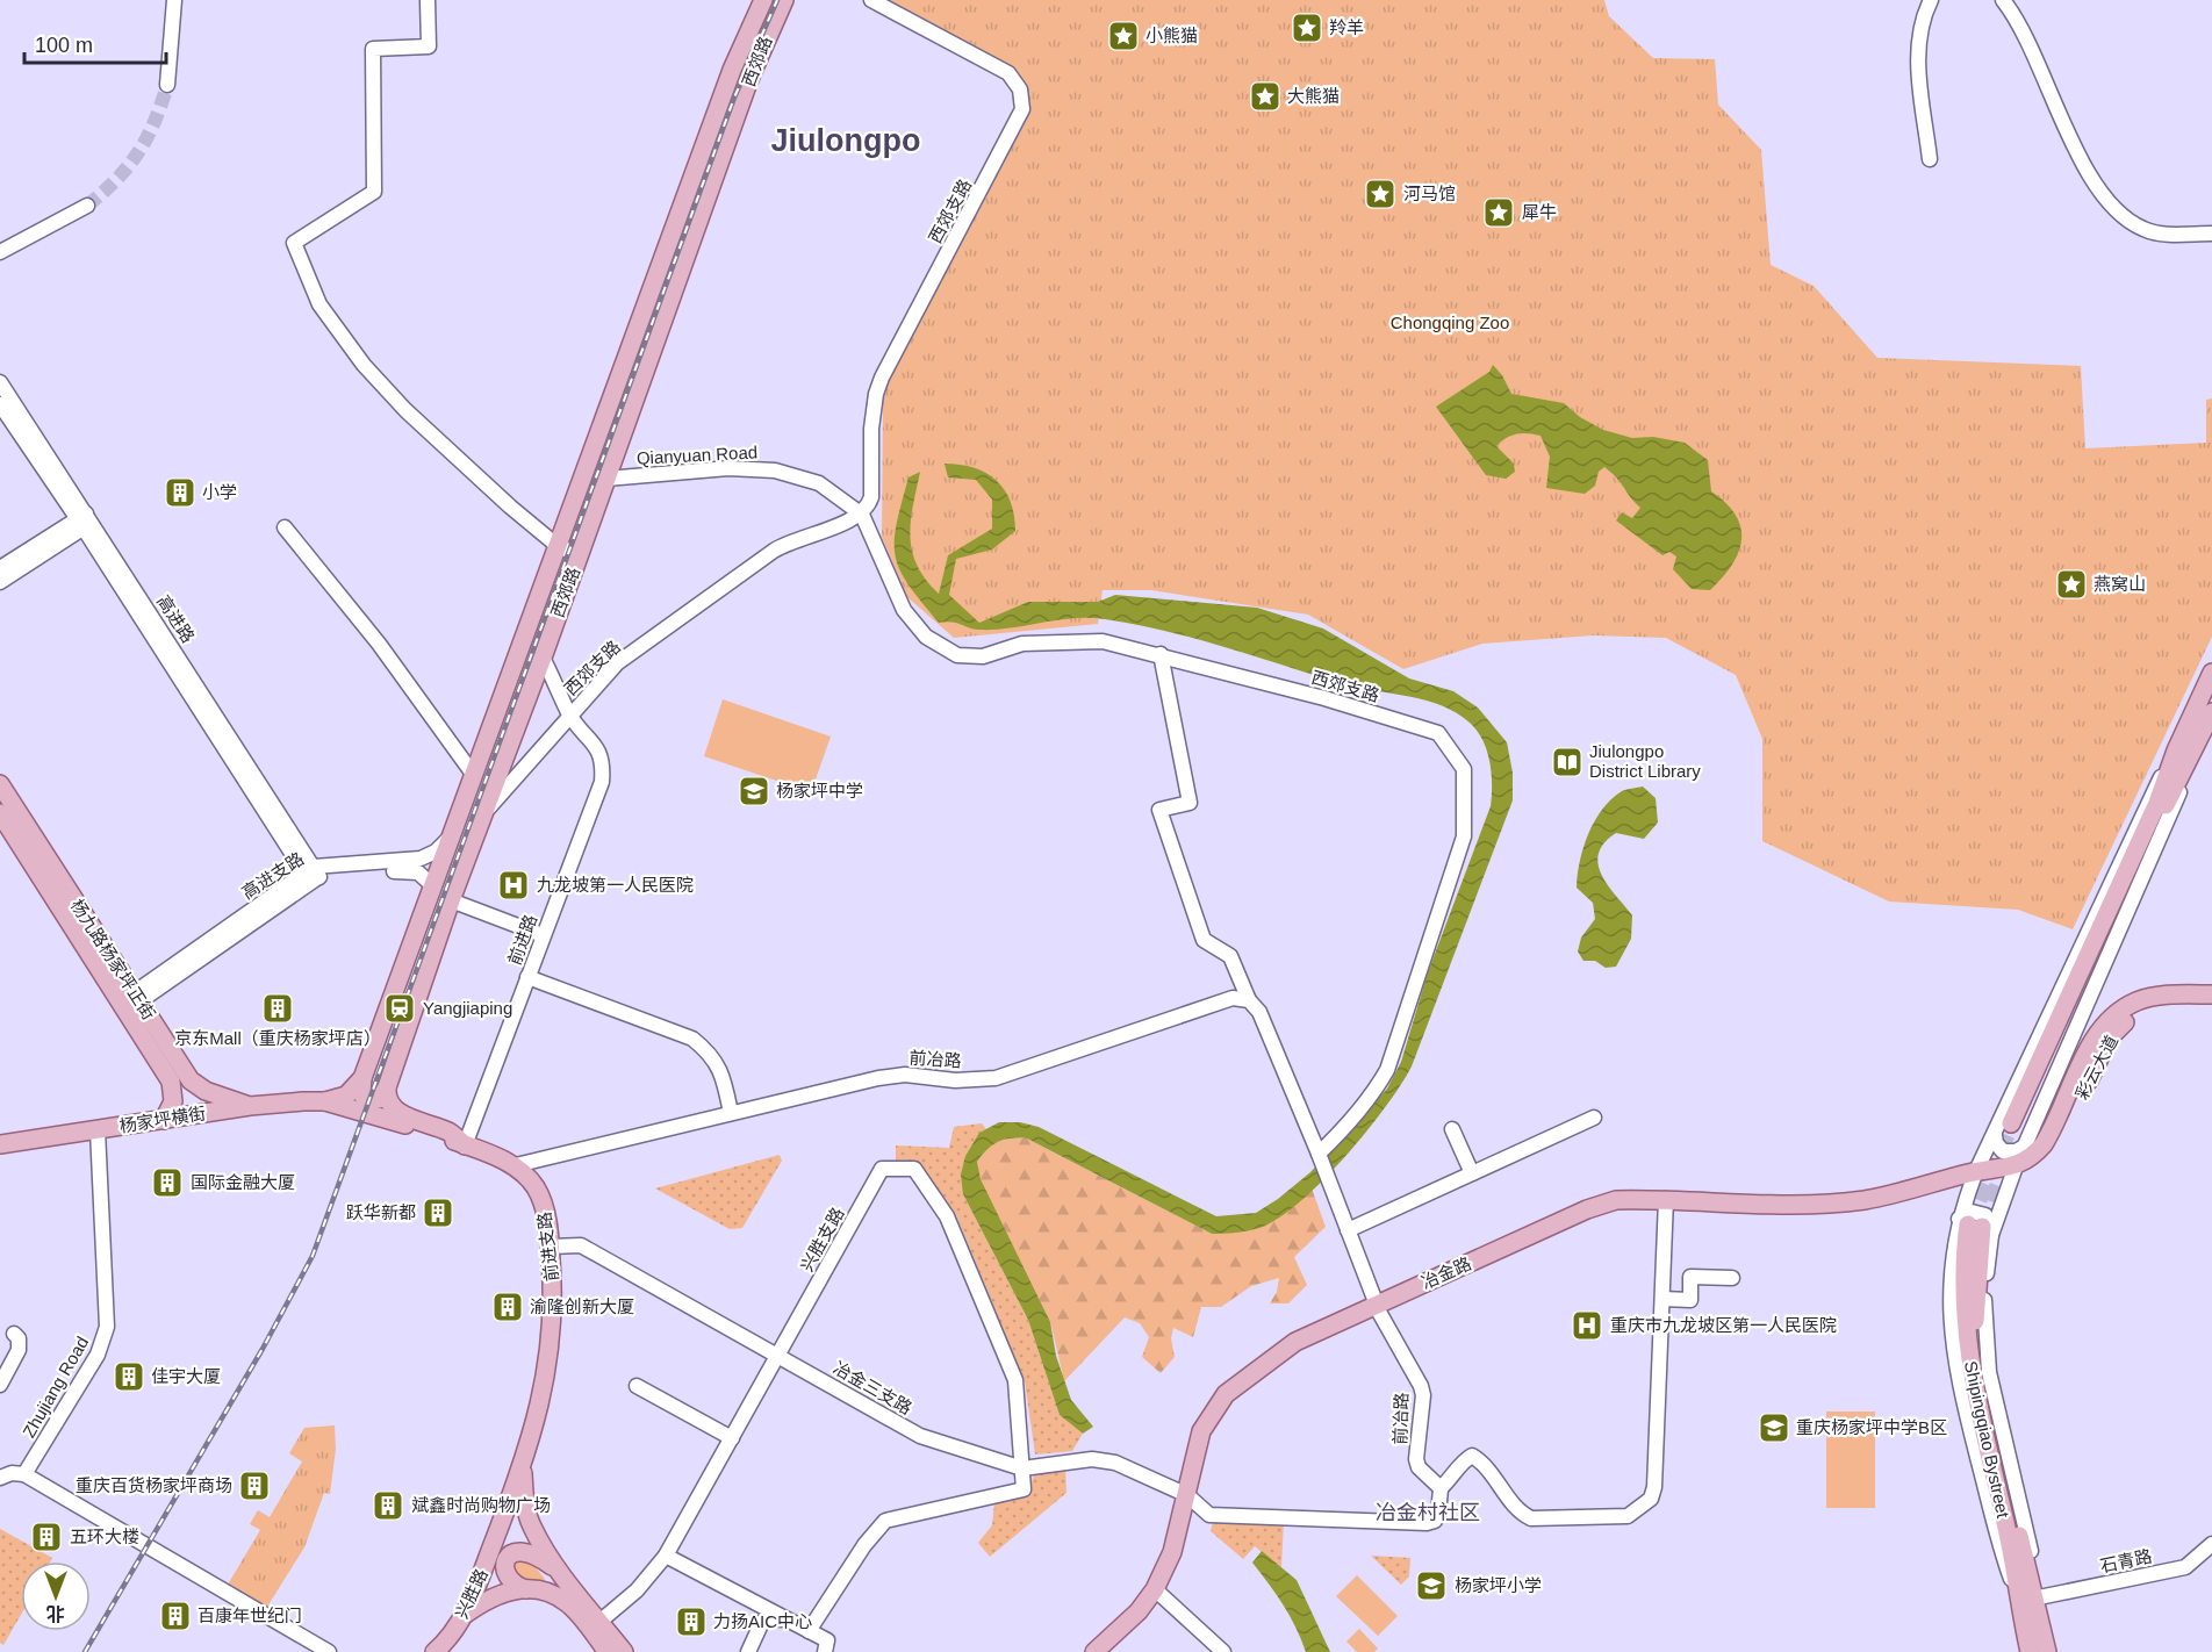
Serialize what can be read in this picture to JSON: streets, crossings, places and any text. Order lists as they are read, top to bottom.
{
  "streets": {
    "main road": [
      "西郊路",
      "杨九路杨家坪正街",
      "彩云大道",
      "杨家坪横街",
      "前进支路",
      "冶金路",
      "Shipingqiao Bystreet",
      "兴胜路"
    ],
    "street": [
      "西郊支路",
      "Qianyuan Road",
      "高进路",
      "高进支路",
      "前进路",
      "前冶路",
      "兴胜支路",
      "Zhujiang Road",
      "冶金三支路",
      "石青路"
    ]
  },
  "crossings": [
    ["西郊路", "西郊支路"],
    ["西郊路", "Qianyuan Road"],
    ["西郊路", "高进支路"],
    ["西郊路", "前进路"],
    ["西郊支路", "Qianyuan Road"],
    ["西郊支路", "前进路"],
    ["西郊支路", "前冶路"],
    ["高进路", "高进支路"],
    ["高进支路", "杨九路杨家坪正街"],
    ["前进路", "前进支路"],
    ["杨九路杨家坪正街", "杨家坪横街"],
    ["前冶路", "前进支路"],
    ["前冶路", "冶金路"],
    ["彩云大道", "冶金路"],
    ["杨家坪横街", "前进支路"],
    ["杨家坪横街", "Zhujiang Road"],
    ["兴胜支路", "冶金三支路"],
    ["前进支路", "冶金三支路"],
    ["前进支路", "兴胜路"],
    ["冶金路", "冶金三支路"]
  ],
  "districts": ["Jiulongpo", "冶金村社区"],
  "parks": ["Chongqing Zoo"],
  "places": {
    "place": [
      "羚羊",
      "小熊猫",
      "大熊猫",
      "河马馆",
      "犀牛",
      "燕窝山"
    ],
    "building": [
      "小学",
      "京东Mall（重庆杨家坪店）",
      "国际金融大厦",
      "跃华新都",
      "渝隆创新大厦",
      "佳宇大厦",
      "重庆百货杨家坪商场",
      "斌鑫时尚购物广场",
      "五环大楼",
      "百康年世纪门",
      "力扬AIC中心"
    ],
    "library": ["Jiulongpo District Library"],
    "school or university": ["杨家坪中学", "重庆杨家坪中学B区", "杨家坪小学"],
    "hospital": ["九龙坡第一人民医院", "重庆市九龙坡区第一人民医院"],
    "station": ["Yangjiaping"]
  },
  "scale_bar": "100 m",
  "north": "bottom"
}
